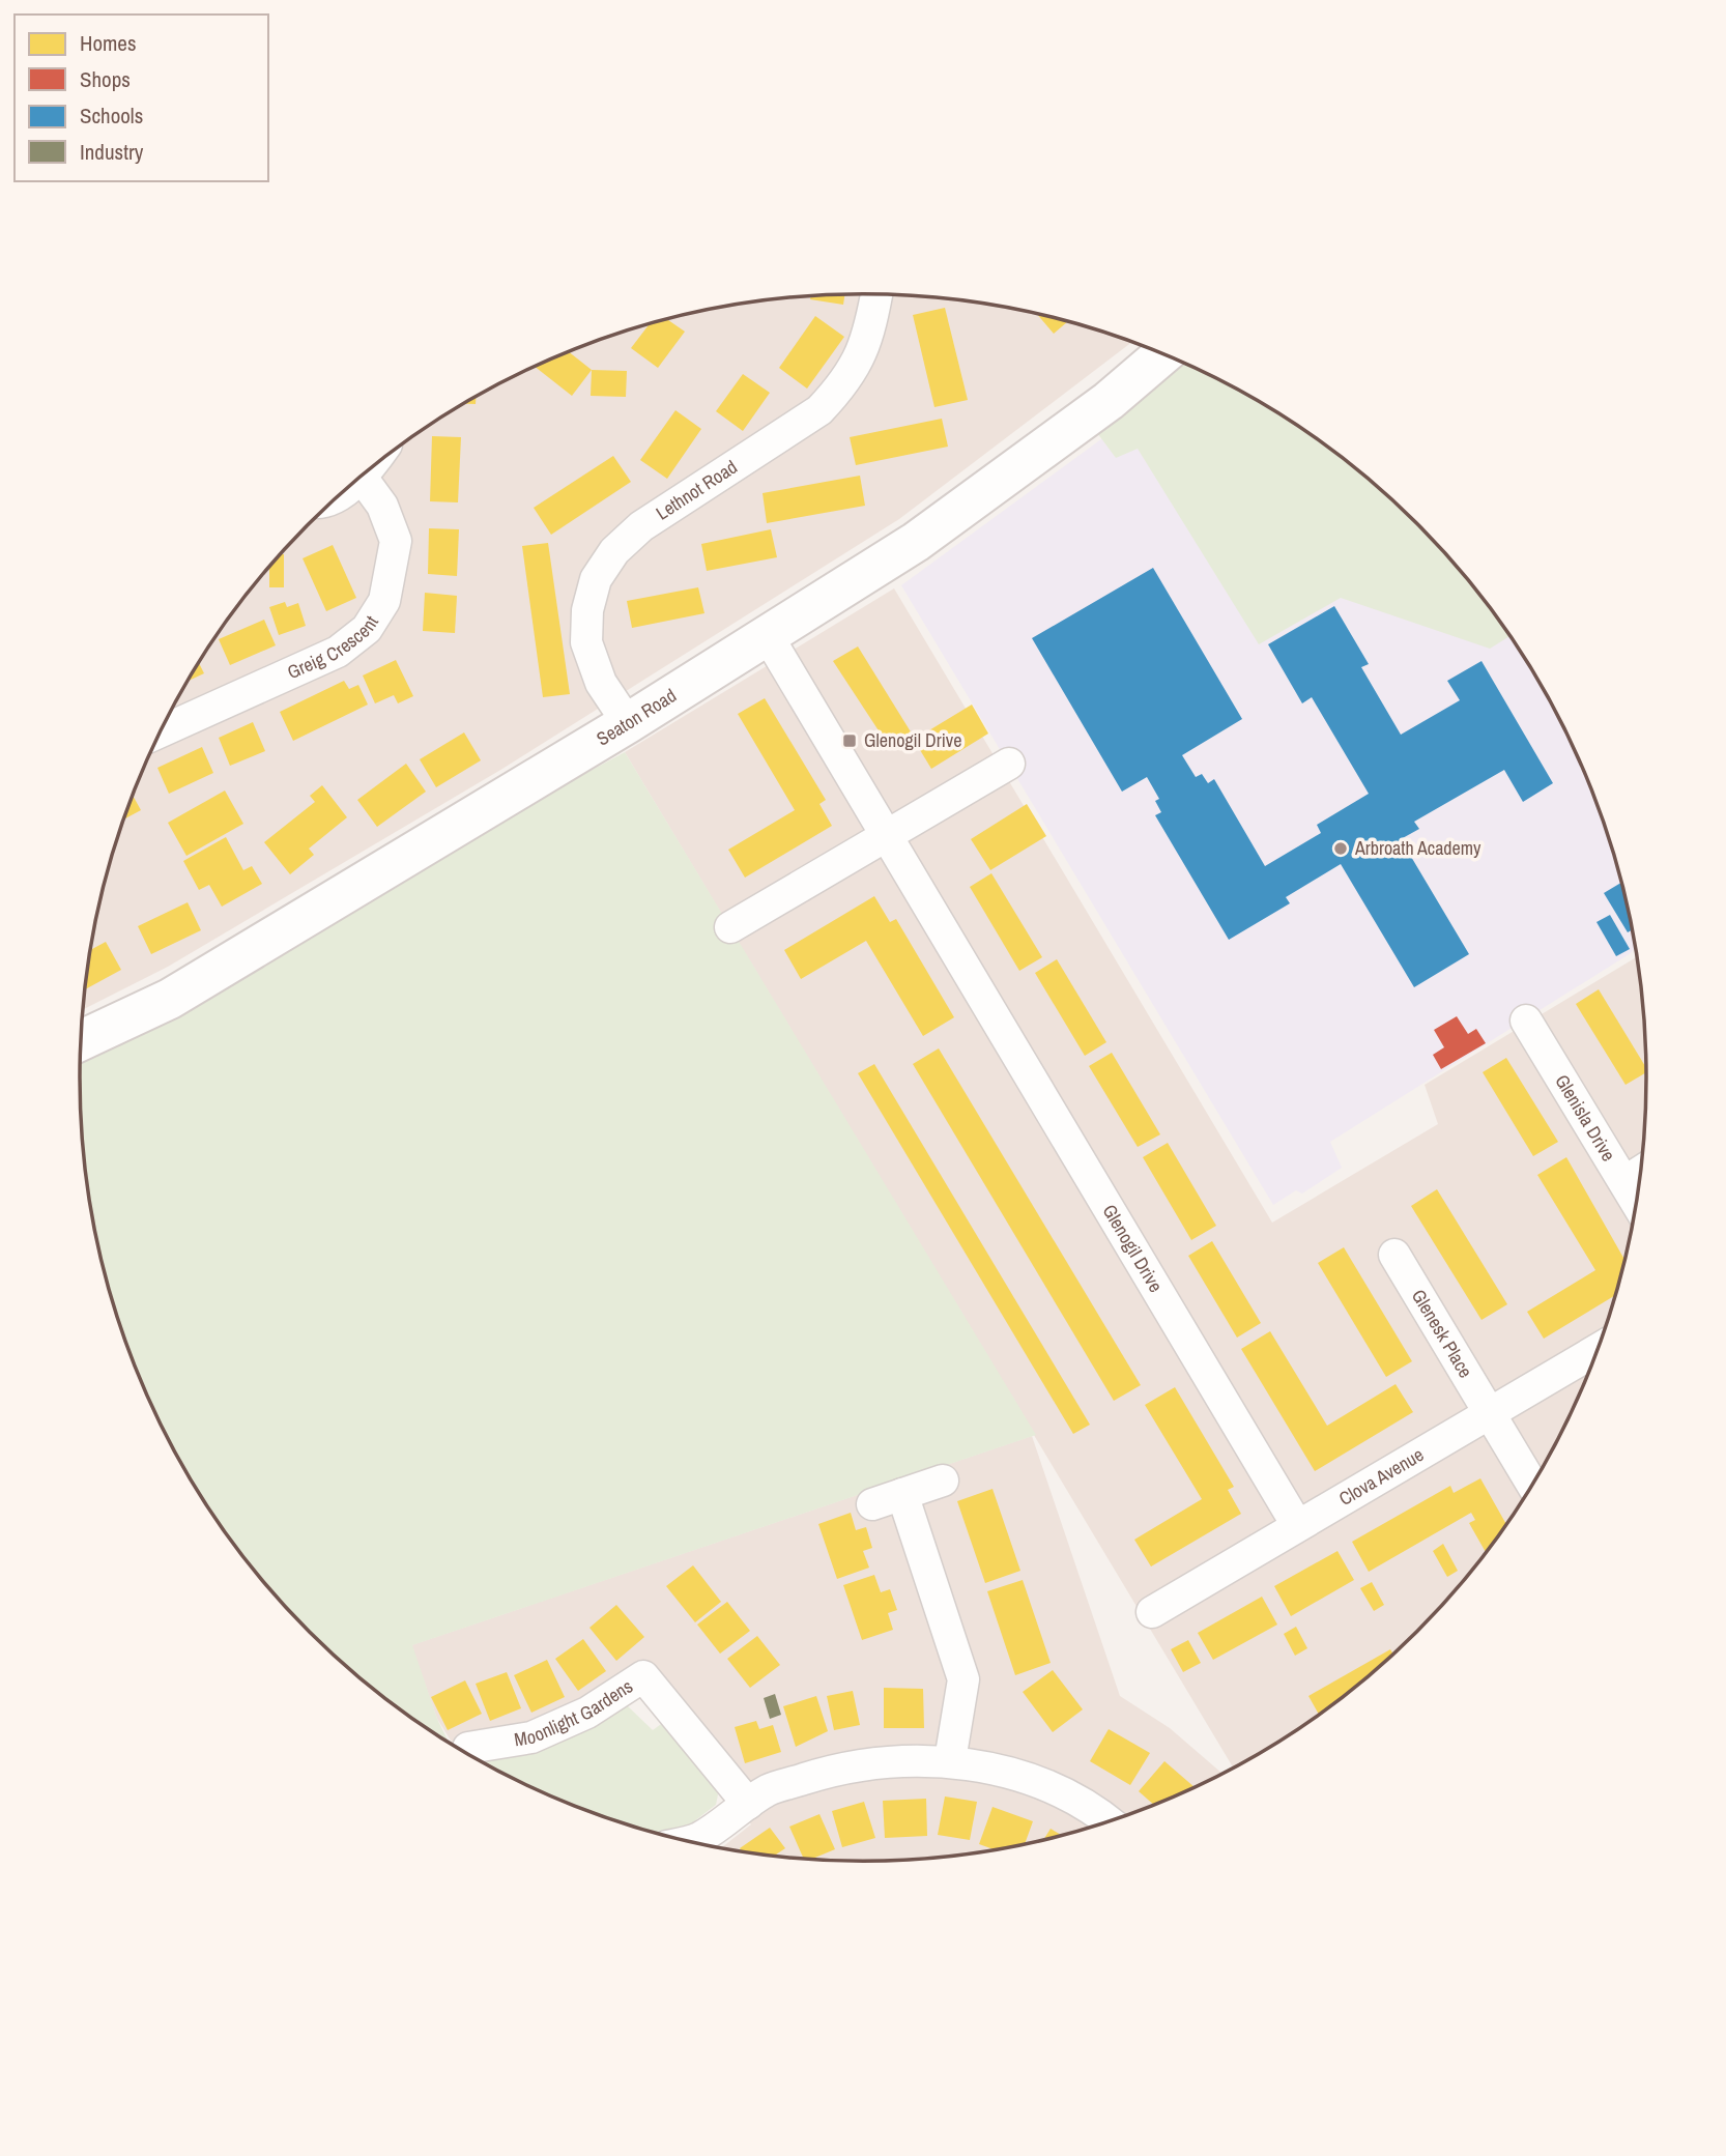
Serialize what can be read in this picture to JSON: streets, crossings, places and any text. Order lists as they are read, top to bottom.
{
  "streets": {
    "street": [
      "Lethnot Road",
      "Greig Crescent",
      "Seaton Road",
      "Glenisla Drive",
      "Glenogil Drive",
      "Glenesk Place",
      "Clova Avenue",
      "Moonlight Gardens"
    ]
  },
  "crossings": [
    ["Lethnot Road", "Seaton Road"],
    ["Seaton Road", "Glenogil Drive"],
    ["Glenogil Drive", "Clova Avenue"],
    ["Glenesk Place", "Clova Avenue"]
  ],
  "places": {
    "transit": ["Glenogil Drive"],
    "other": ["Arbroath Academy"]
  },
  "legend": [
    "Homes",
    "Shops",
    "Schools",
    "Industry"
  ]
}
